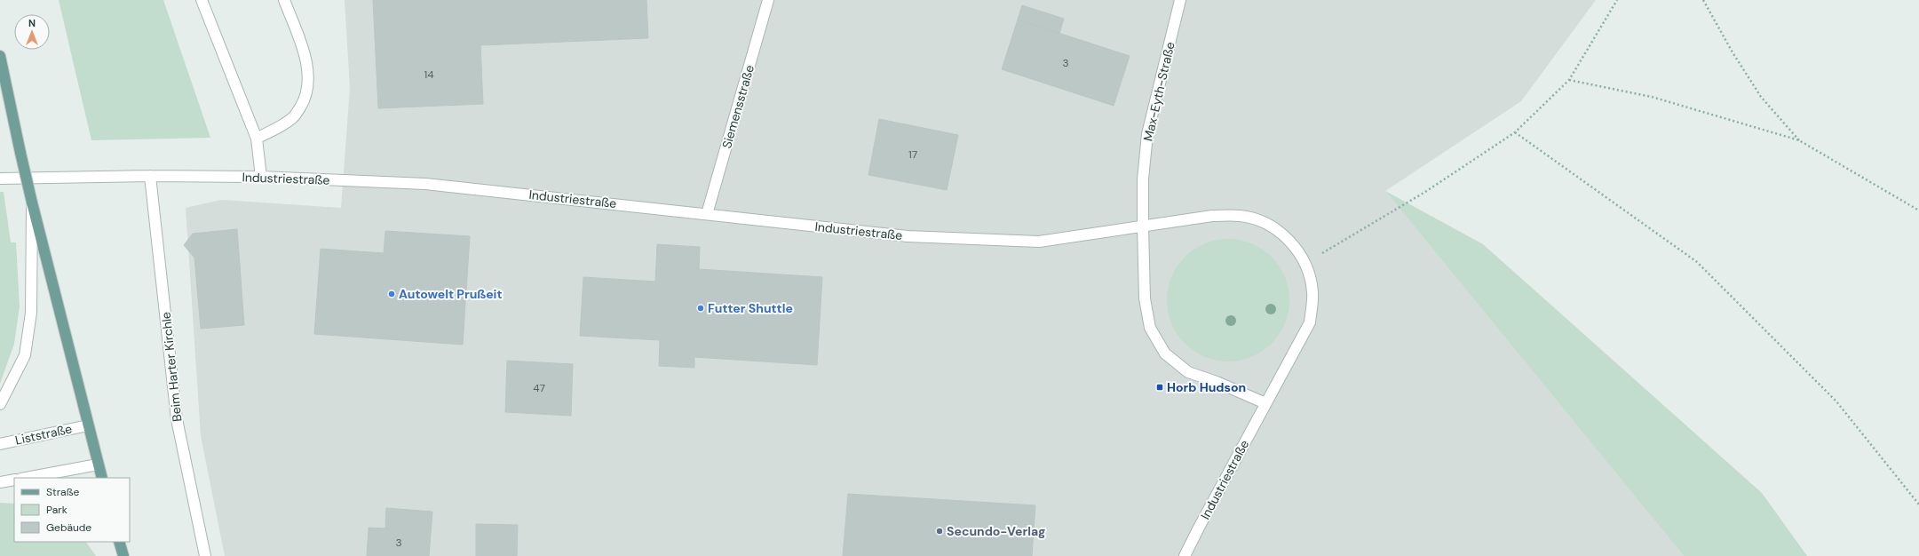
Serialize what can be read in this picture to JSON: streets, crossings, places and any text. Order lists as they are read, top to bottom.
{
  "streets": {
    "street": [
      "Max-Eyth-Straße",
      "Siemensstraße",
      "Industriestraße",
      "Beim Harter Kirchle",
      "Liststraße"
    ]
  },
  "crossings": [
    ["Max-Eyth-Straße", "Industriestraße"],
    ["Siemensstraße", "Industriestraße"],
    ["Industriestraße", "Beim Harter Kirchle"]
  ],
  "places": {
    "other": ["Autowelt Prußeit", "Futter Shuttle", "Secundo-Verlag"],
    "transit": ["Horb Hudson"]
  },
  "house_numbers": [
    "3",
    "14",
    "17",
    "47",
    "3"
  ],
  "legend": ["Straße", "Park", "Gebäude"],
  "north": "top"
}
